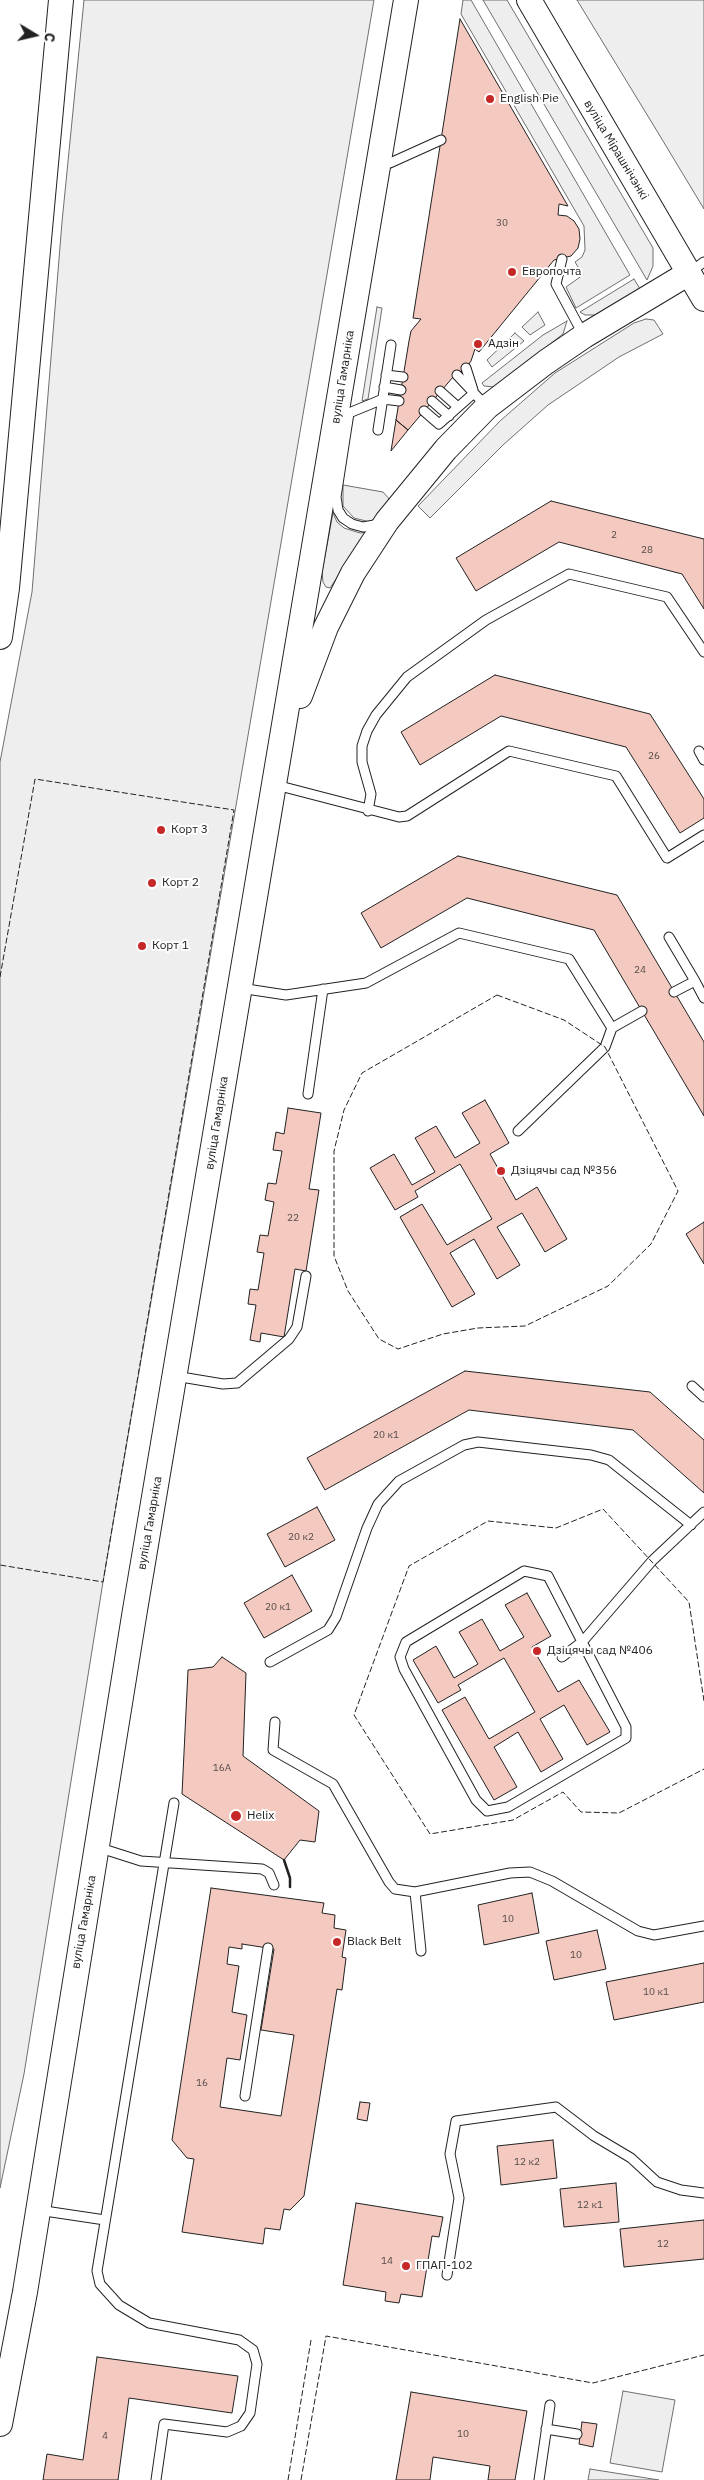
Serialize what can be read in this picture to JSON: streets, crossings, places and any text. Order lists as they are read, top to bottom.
{
  "streets": {
    "main road": ["вуліца Мірашнічэнкі", "вуліца Гамарніка"]
  },
  "crossings": [
    ["вуліца Мірашнічэнкі", "вуліца Гамарніка"]
  ],
  "places": [
    "English Pie",
    "Европочта",
    "Адзін",
    "Корт 3",
    "Корт 2",
    "Корт 1",
    "Дзіцячы сад №356",
    "Дзіцячы сад №406",
    "Helix",
    "Black Belt",
    "ГПАП-102"
  ],
  "house_numbers": [
    "30",
    "2",
    "28",
    "26",
    "24",
    "22",
    "20 к1",
    "20 к2",
    "20 к1",
    "16А",
    "10",
    "10",
    "10 к1",
    "16",
    "12 к2",
    "12 к1",
    "12",
    "14",
    "10",
    "4"
  ],
  "north": "right"
}
